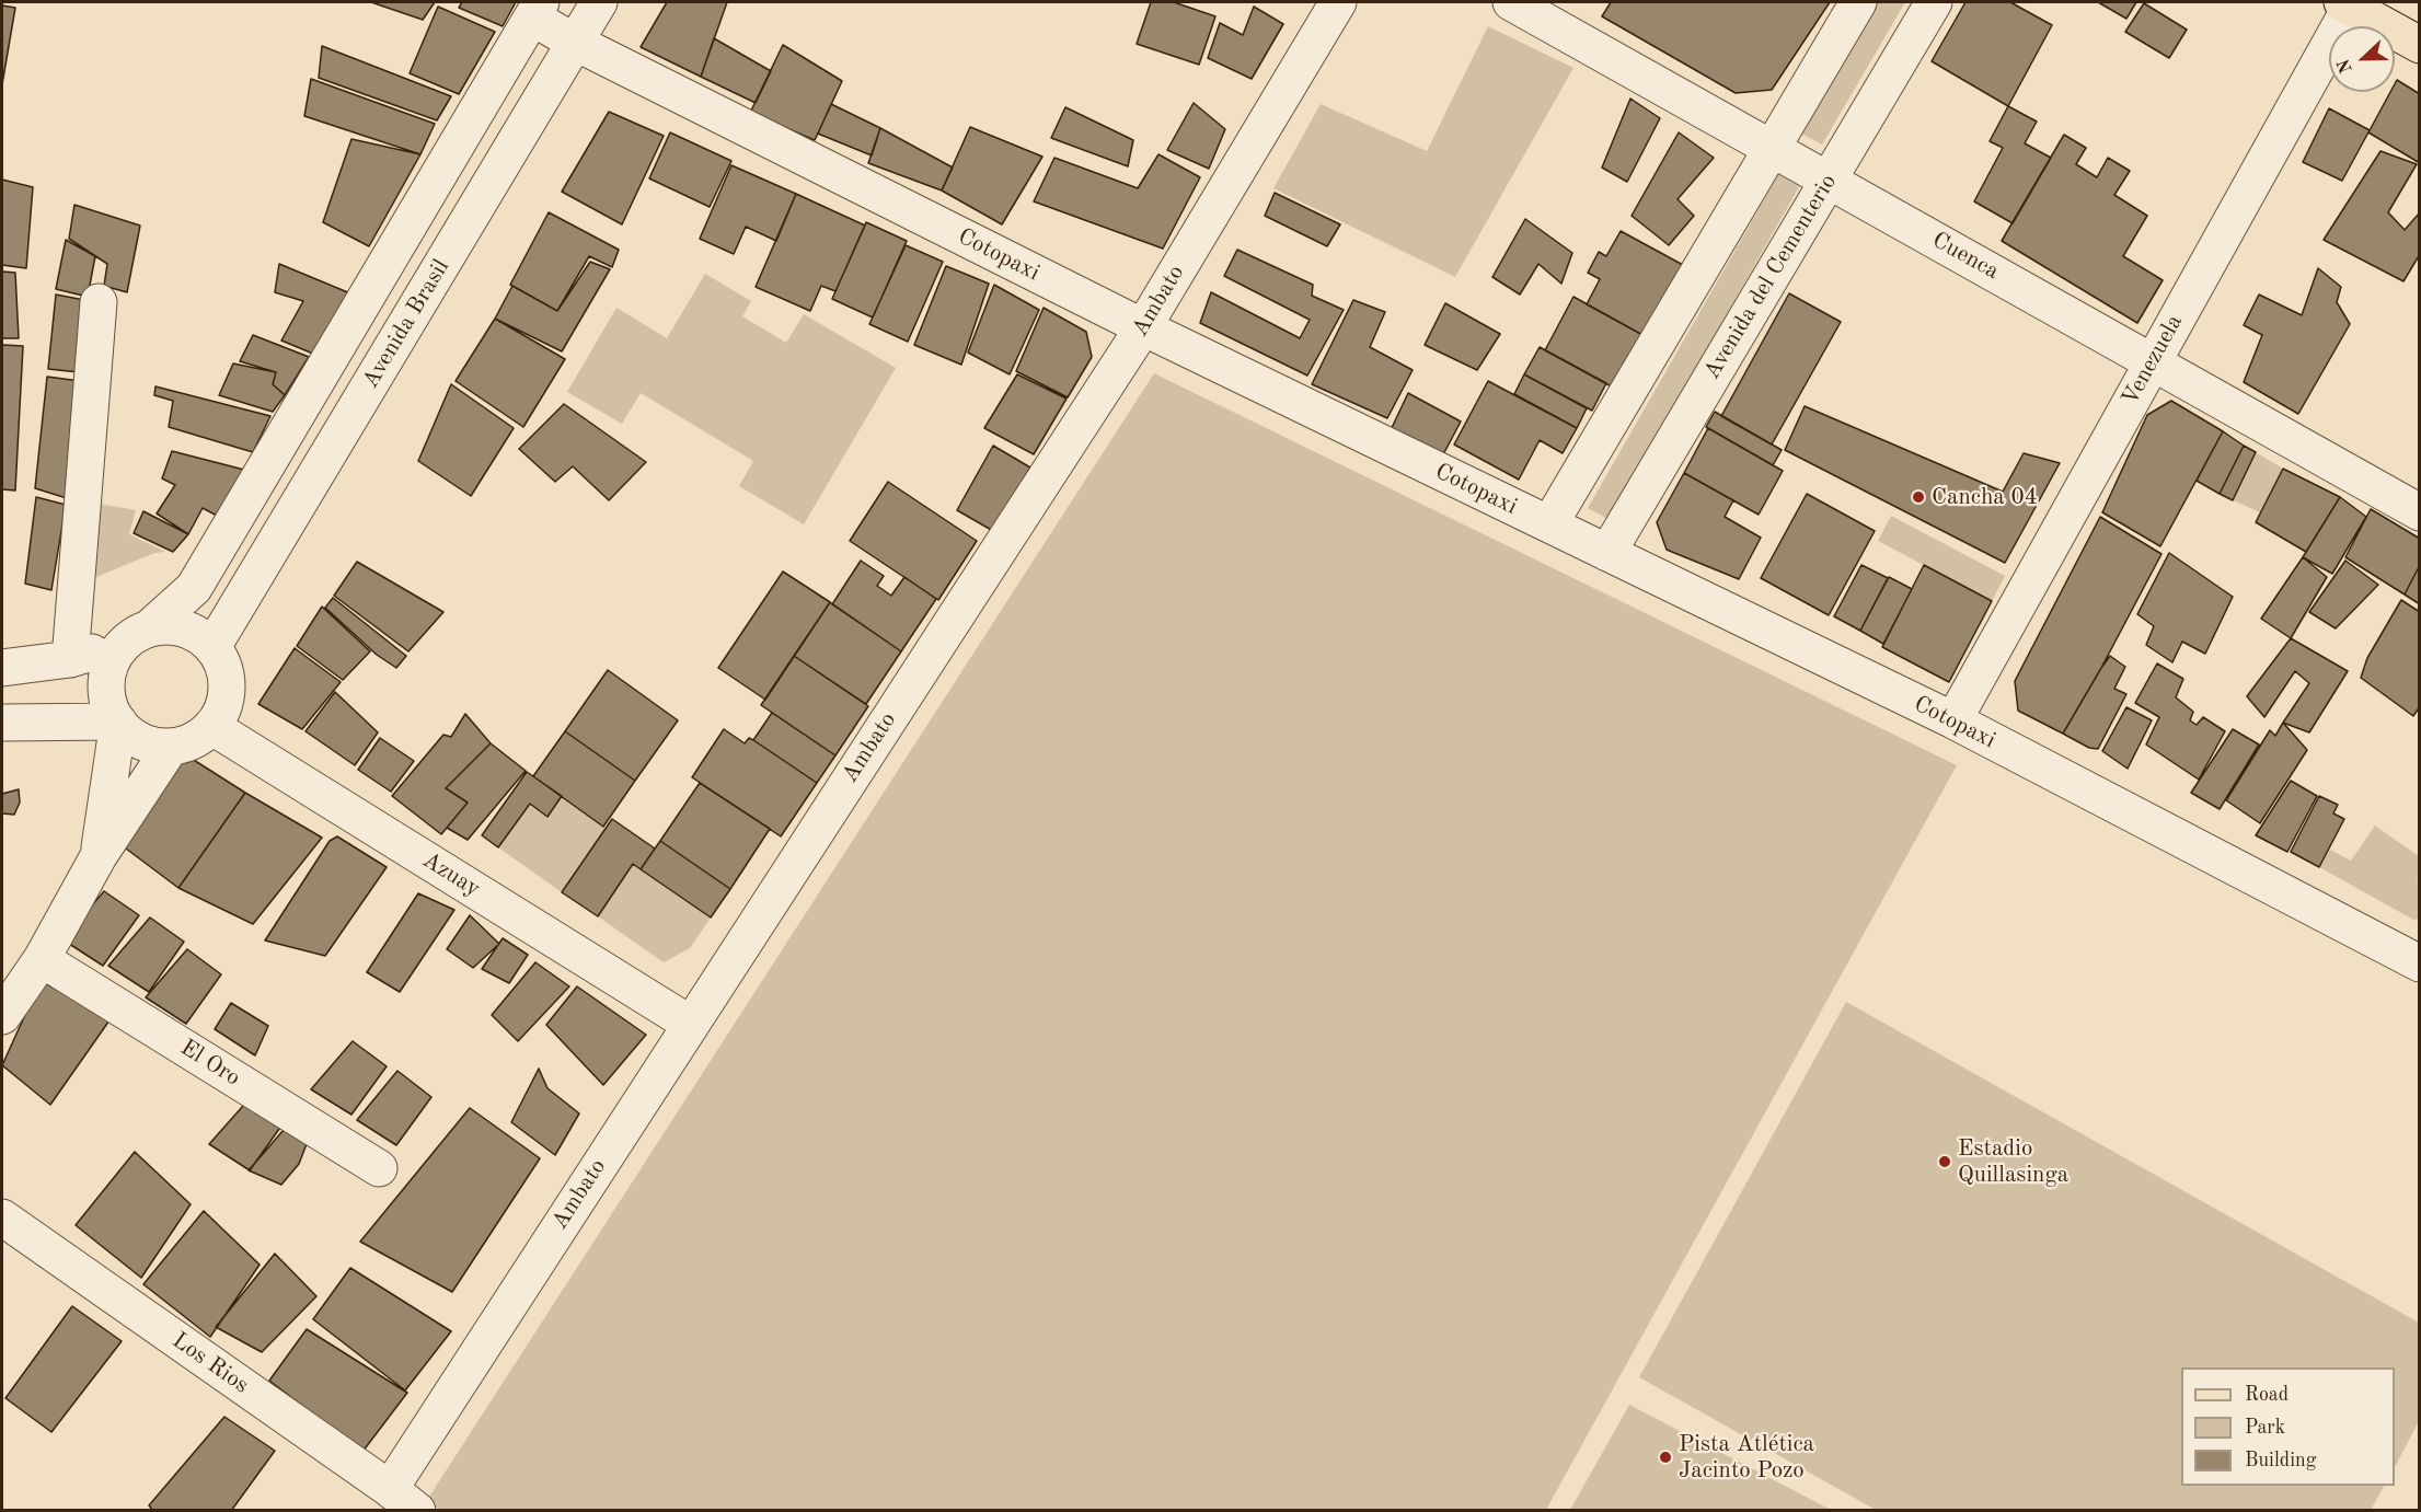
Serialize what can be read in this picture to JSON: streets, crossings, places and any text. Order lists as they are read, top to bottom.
{
  "streets": {
    "street": [
      "Cotopaxi",
      "Cuenca",
      "Avenida del Cementerio",
      "Ambato",
      "Avenida Brasil",
      "Venezuela",
      "Azuay",
      "El Oro",
      "Los Rios"
    ]
  },
  "crossings": [
    ["Cotopaxi", "Avenida del Cementerio"],
    ["Cotopaxi", "Ambato"],
    ["Cotopaxi", "Avenida Brasil"],
    ["Cotopaxi", "Venezuela"],
    ["Cuenca", "Avenida del Cementerio"],
    ["Cuenca", "Venezuela"],
    ["Ambato", "Azuay"],
    ["Ambato", "Los Rios"],
    ["Avenida Brasil", "Azuay"]
  ],
  "places": ["Cancha 04", "Estadio Quillasinga", "Pista Atlética Jacinto Pozo"],
  "legend": ["Road", "Park", "Building"],
  "north": "left"
}
